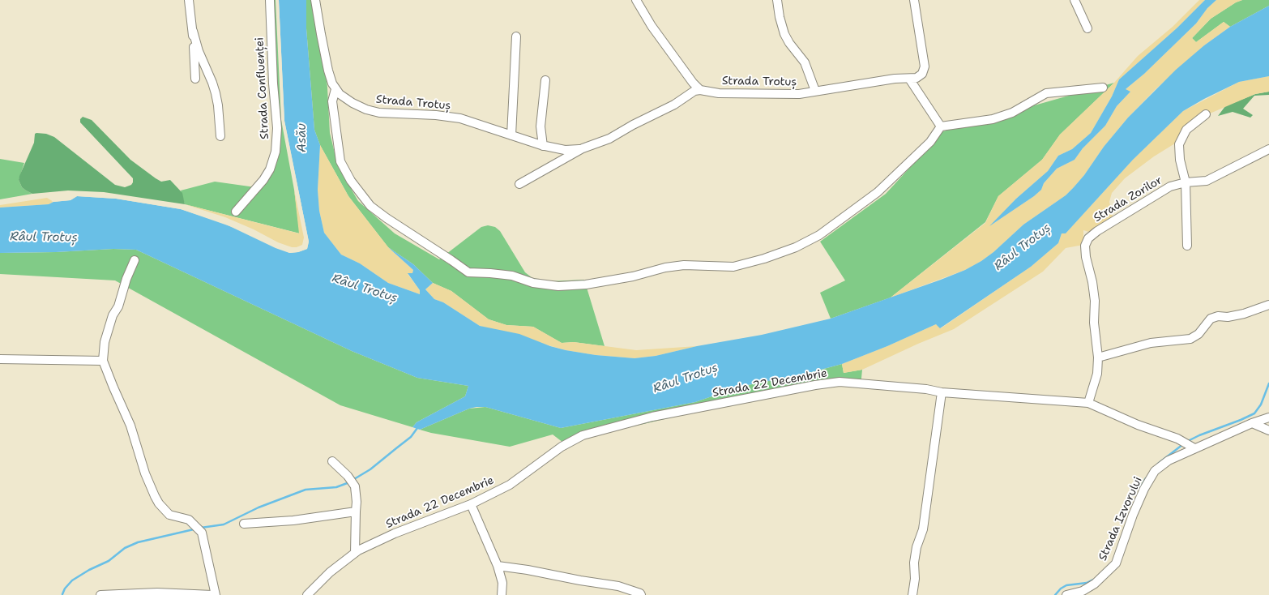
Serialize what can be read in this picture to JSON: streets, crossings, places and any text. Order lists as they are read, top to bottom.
{
  "streets": {
    "street": [
      "Strada Trotuș",
      "Strada Confluenței",
      "Strada Zorilor",
      "Strada 22 Decembrie",
      "Strada Izvorului"
    ]
  },
  "crossings": [
    ["Strada Zorilor", "Strada 22 Decembrie"],
    ["Strada 22 Decembrie", "Strada Izvorului"]
  ],
  "water": ["Asău", "Râul Trotuș"]
}
